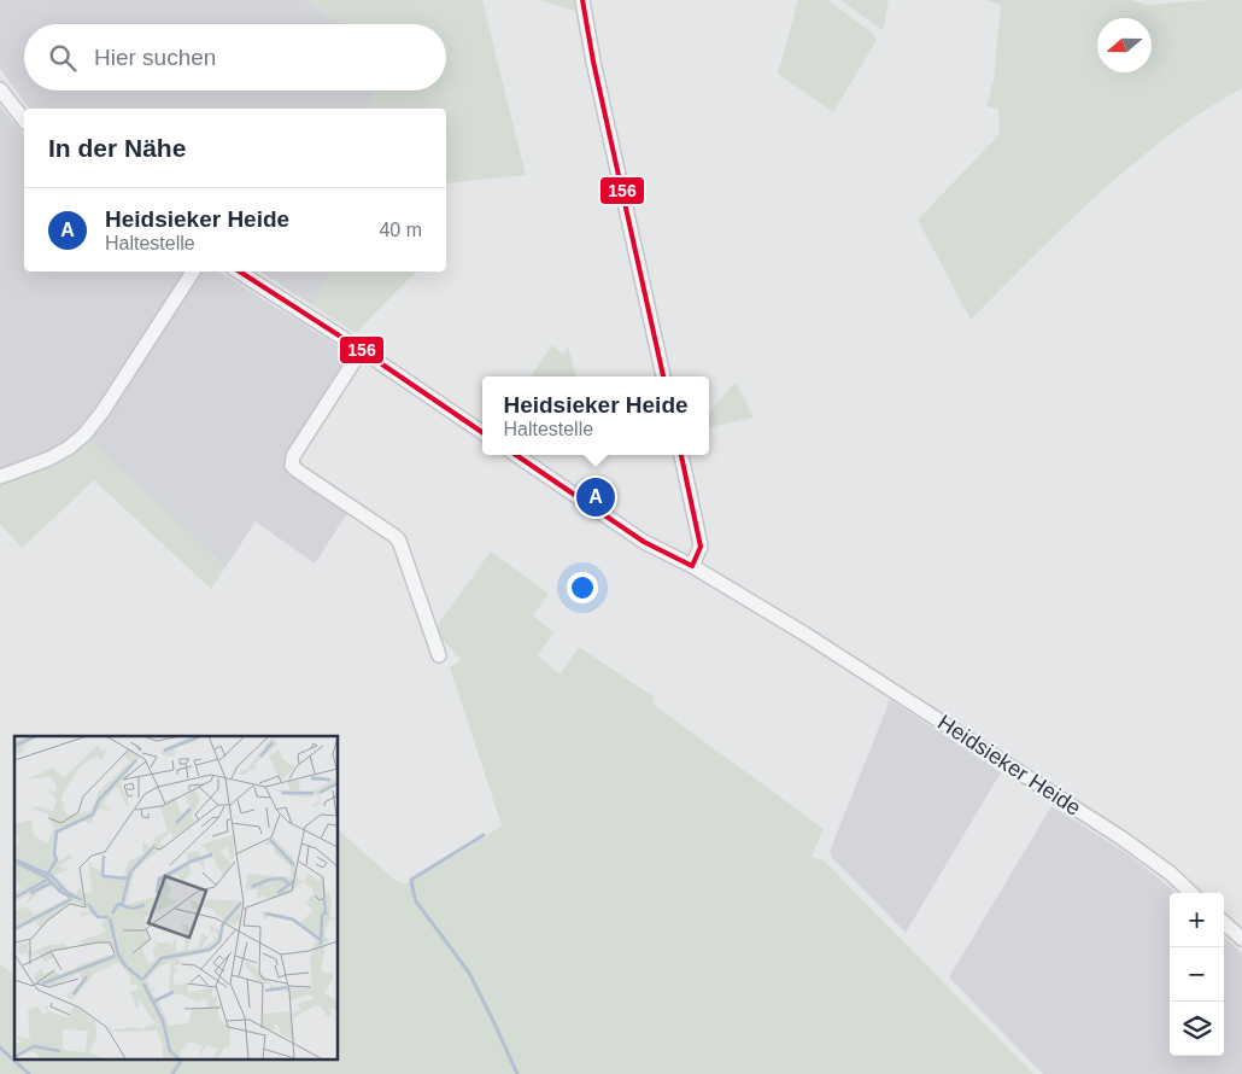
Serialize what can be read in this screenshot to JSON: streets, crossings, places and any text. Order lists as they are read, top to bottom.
{
  "streets": {
    "street": ["Heidsieker Heide"]
  },
  "lines": ["transit line 156"],
  "north": "left",
  "page": {
    "search": "Hier suchen",
    "heading": "In der Nähe",
    "list": [
      {
        "mark": "A",
        "name": "Heidsieker Heide",
        "note": "Haltestelle",
        "value": "40 m"
      }
    ],
    "popup": ["Heidsieker Heide", "Haltestelle"],
    "pins": "A",
    "map_buttons": ["+", "−"]
  }
}
